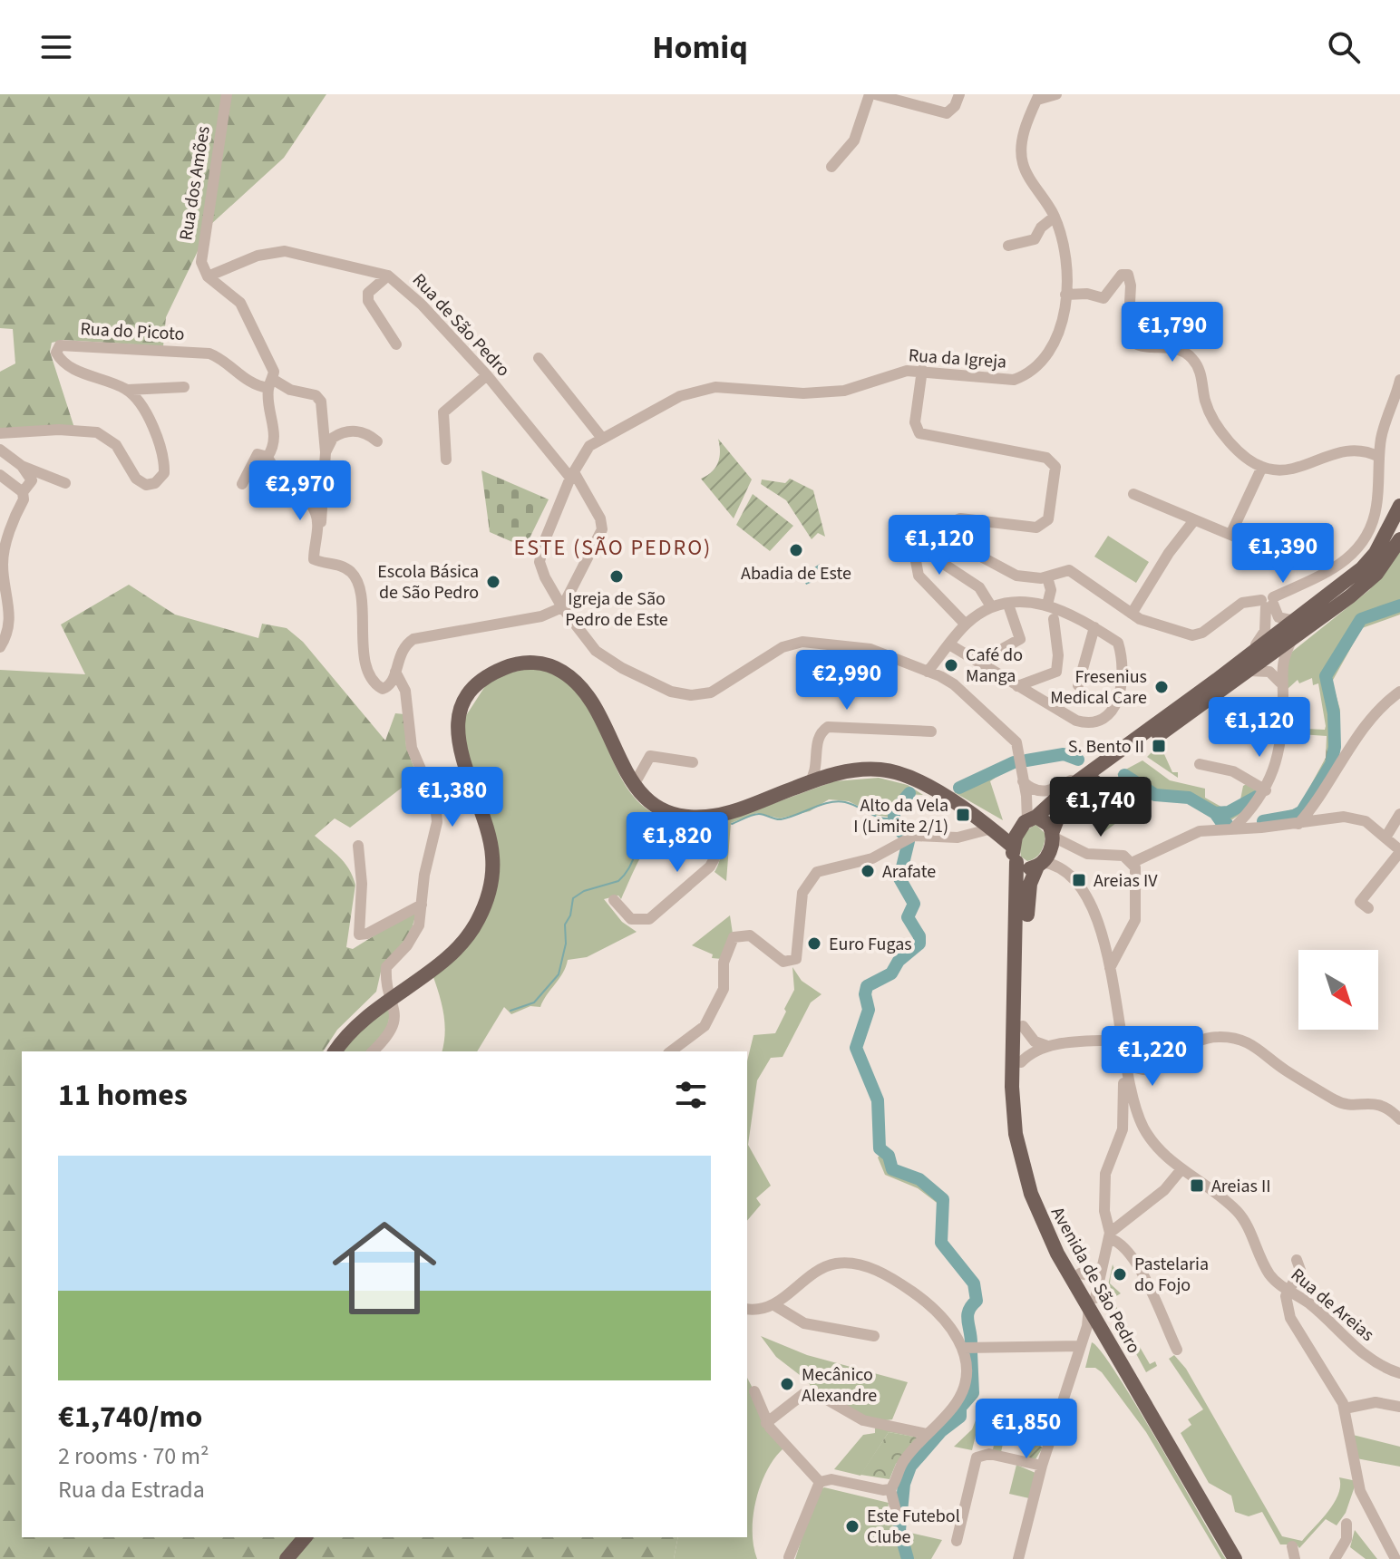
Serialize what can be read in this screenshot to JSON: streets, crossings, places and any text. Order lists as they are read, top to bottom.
{
  "streets": {
    "main road": ["Avenida de São Pedro"],
    "street": [
      "Rua dos Amões",
      "Rua de São Pedro",
      "Rua do Picoto",
      "Rua da Igreja",
      "Rua de Areias"
    ]
  },
  "crossings": [
    ["Rua dos Amões", "Rua de São Pedro"],
    ["Rua de São Pedro", "Rua da Igreja"],
    ["Rua da Igreja", "Avenida de São Pedro"],
    ["Rua da Igreja", "Rua de Areias"],
    ["Avenida de São Pedro", "Rua de Areias"]
  ],
  "districts": ["ESTE (SÃO PEDRO)"],
  "places": {
    "other": [
      "Abadia de Este",
      "Igreja de São Pedro de Este",
      "Escola Básica de São Pedro",
      "Café do Manga",
      "Fresenius Medical Care",
      "Arafate",
      "Euro Fugas",
      "Pastelaria do Fojo",
      "Mecânico Alexandre",
      "Este Futebol Clube"
    ],
    "transit": [
      "S. Bento II",
      "Alto da Vela I (Limite 2/1)",
      "Areias IV",
      "Areias II"
    ]
  },
  "north": "bottom right",
  "page": {
    "header": "Homiq",
    "price": [
      "€1,790",
      "€2,970",
      "€1,120",
      "€1,390",
      "€2,990",
      "€1,120",
      "€1,380",
      "€1,740",
      "€1,820",
      "€1,220",
      "€1,850"
    ],
    "heading": "11 homes",
    "list": [
      {
        "name": "€1,740/mo",
        "note": "2 rooms · 70 m² · Rua da Estrada"
      }
    ]
  }
}
